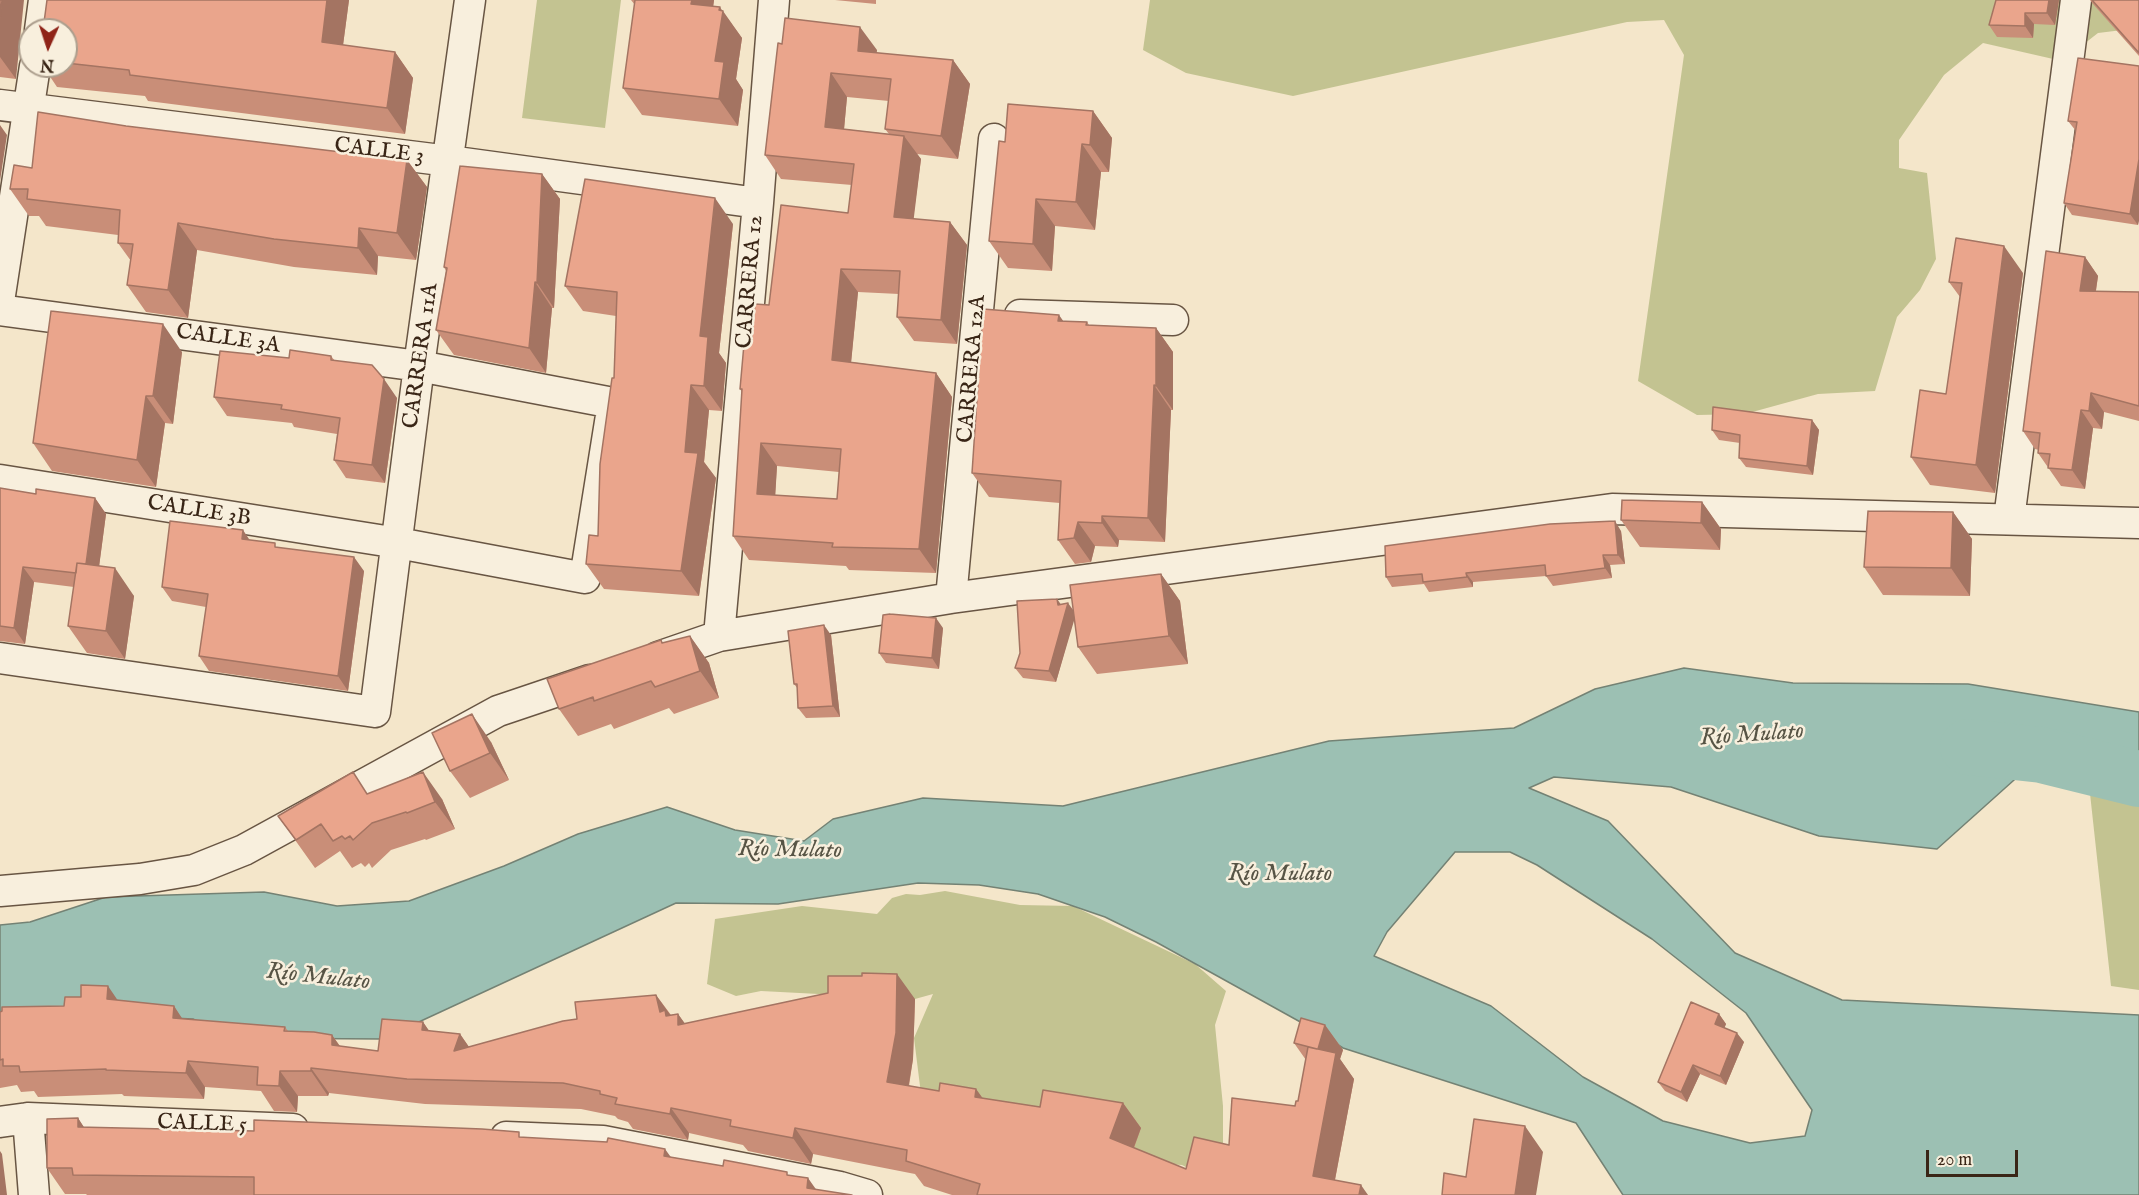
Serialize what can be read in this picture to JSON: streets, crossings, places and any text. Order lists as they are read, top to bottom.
{
  "streets": {
    "street": [
      "CALLE 3",
      "CARRERA 12",
      "CALLE 3A",
      "CARRERA 11A",
      "CARRERA 12A",
      "CALLE 3B",
      "CALLE 5"
    ]
  },
  "crossings": [
    ["CALLE 3", "CARRERA 12"],
    ["CALLE 3", "CARRERA 11A"],
    ["CALLE 3A", "CARRERA 11A"],
    ["CALLE 3A", "CALLE 3B"],
    ["CARRERA 11A", "CALLE 3B"]
  ],
  "water": ["Río Mulato"],
  "scale_bar": "20 m",
  "north": "bottom"
}
